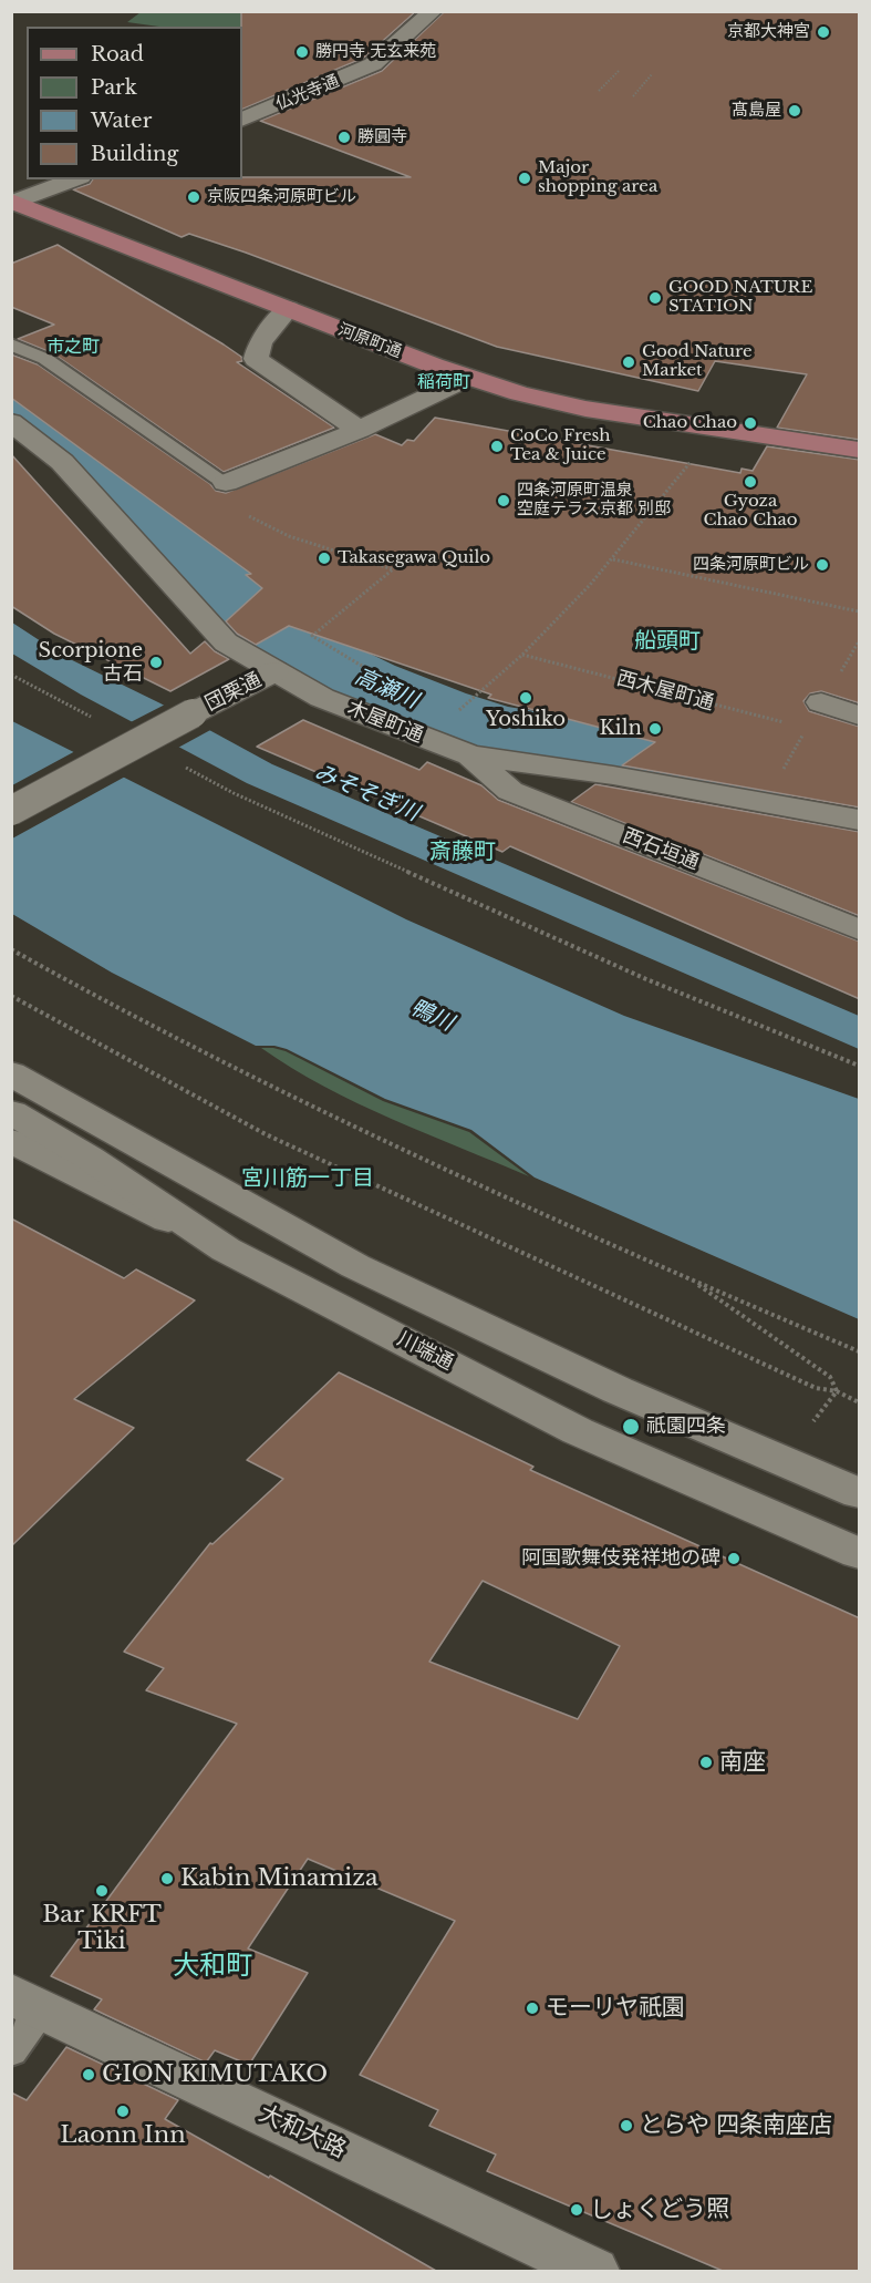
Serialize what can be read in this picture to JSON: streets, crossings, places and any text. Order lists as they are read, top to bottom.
{
  "streets": {
    "main road": ["河原町通"],
    "street": [
      "仏光寺通",
      "団栗通",
      "木屋町通",
      "西石垣通",
      "川端通",
      "大和大路"
    ],
    "path": ["西木屋町通"]
  },
  "crossings": [
    ["団栗通", "木屋町通"],
    ["木屋町通", "西石垣通"]
  ],
  "districts": [
    "市之町",
    "稲荷町",
    "船頭町",
    "斎藤町",
    "宮川筋一丁目",
    "大和町"
  ],
  "water": ["高瀬川", "みそそぎ川", "鴨川"],
  "places": [
    "京都大神宮",
    "勝円寺 无玄来苑",
    "髙島屋",
    "勝圓寺",
    "Major shopping area",
    "京阪四条河原町ビル",
    "GOOD NATURE STATION",
    "Good Nature Market",
    "Chao Chao",
    "CoCo Fresh Tea & Juice",
    "Gyoza Chao Chao",
    "四条河原町温泉 空庭テラス京都 別邸",
    "Takasegawa Quilo",
    "四条河原町ビル",
    "Scorpione 古石",
    "Yoshiko",
    "Kiln",
    "祇園四条",
    "阿国歌舞伎発祥地の碑",
    "南座",
    "Kabin Minamiza",
    "Bar KRFT Tiki",
    "モーリヤ祇園",
    "GION KIMUTAKO",
    "Laonn Inn",
    "とらや 四条南座店",
    "しょくどう照"
  ],
  "legend": [
    "Road",
    "Park",
    "Water",
    "Building"
  ]
}
